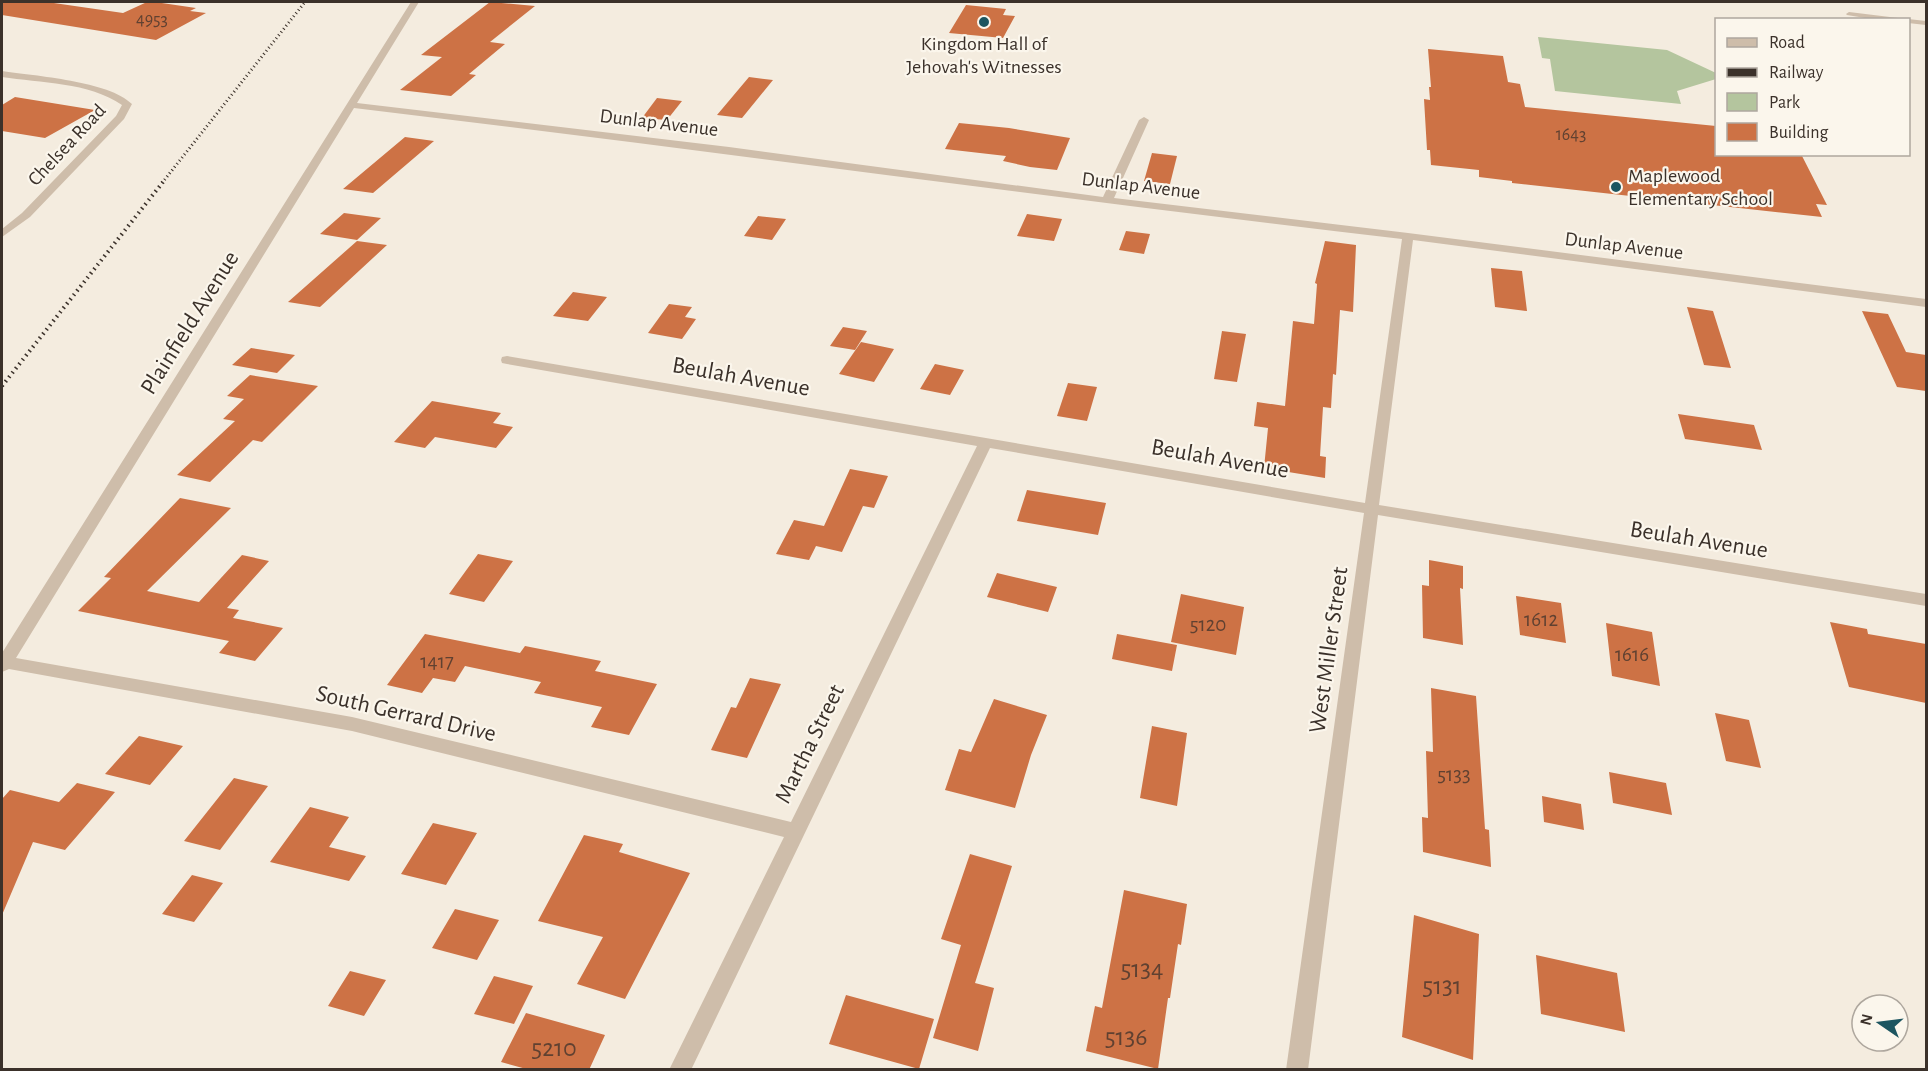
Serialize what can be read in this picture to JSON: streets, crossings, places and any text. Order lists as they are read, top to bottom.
{
  "streets": {
    "street": [
      "Dunlap Avenue",
      "Chelsea Road",
      "Plainfield Avenue",
      "Beulah Avenue",
      "West Miller Street",
      "South Gerrard Drive",
      "Martha Street"
    ]
  },
  "crossings": [
    ["Dunlap Avenue", "Plainfield Avenue"],
    ["Dunlap Avenue", "West Miller Street"],
    ["Plainfield Avenue", "South Gerrard Drive"],
    ["Beulah Avenue", "West Miller Street"],
    ["Beulah Avenue", "Martha Street"],
    ["South Gerrard Drive", "Martha Street"]
  ],
  "places": ["Kingdom Hall of Jehovah's Witnesses", "Maplewood Elementary School"],
  "house_numbers": [
    "4953",
    "1643",
    "1612",
    "5120",
    "1616",
    "1417",
    "5133",
    "5134",
    "5131",
    "5136",
    "5210"
  ],
  "legend": [
    "Road",
    "Railway",
    "Park",
    "Building"
  ],
  "north": "left"
}
